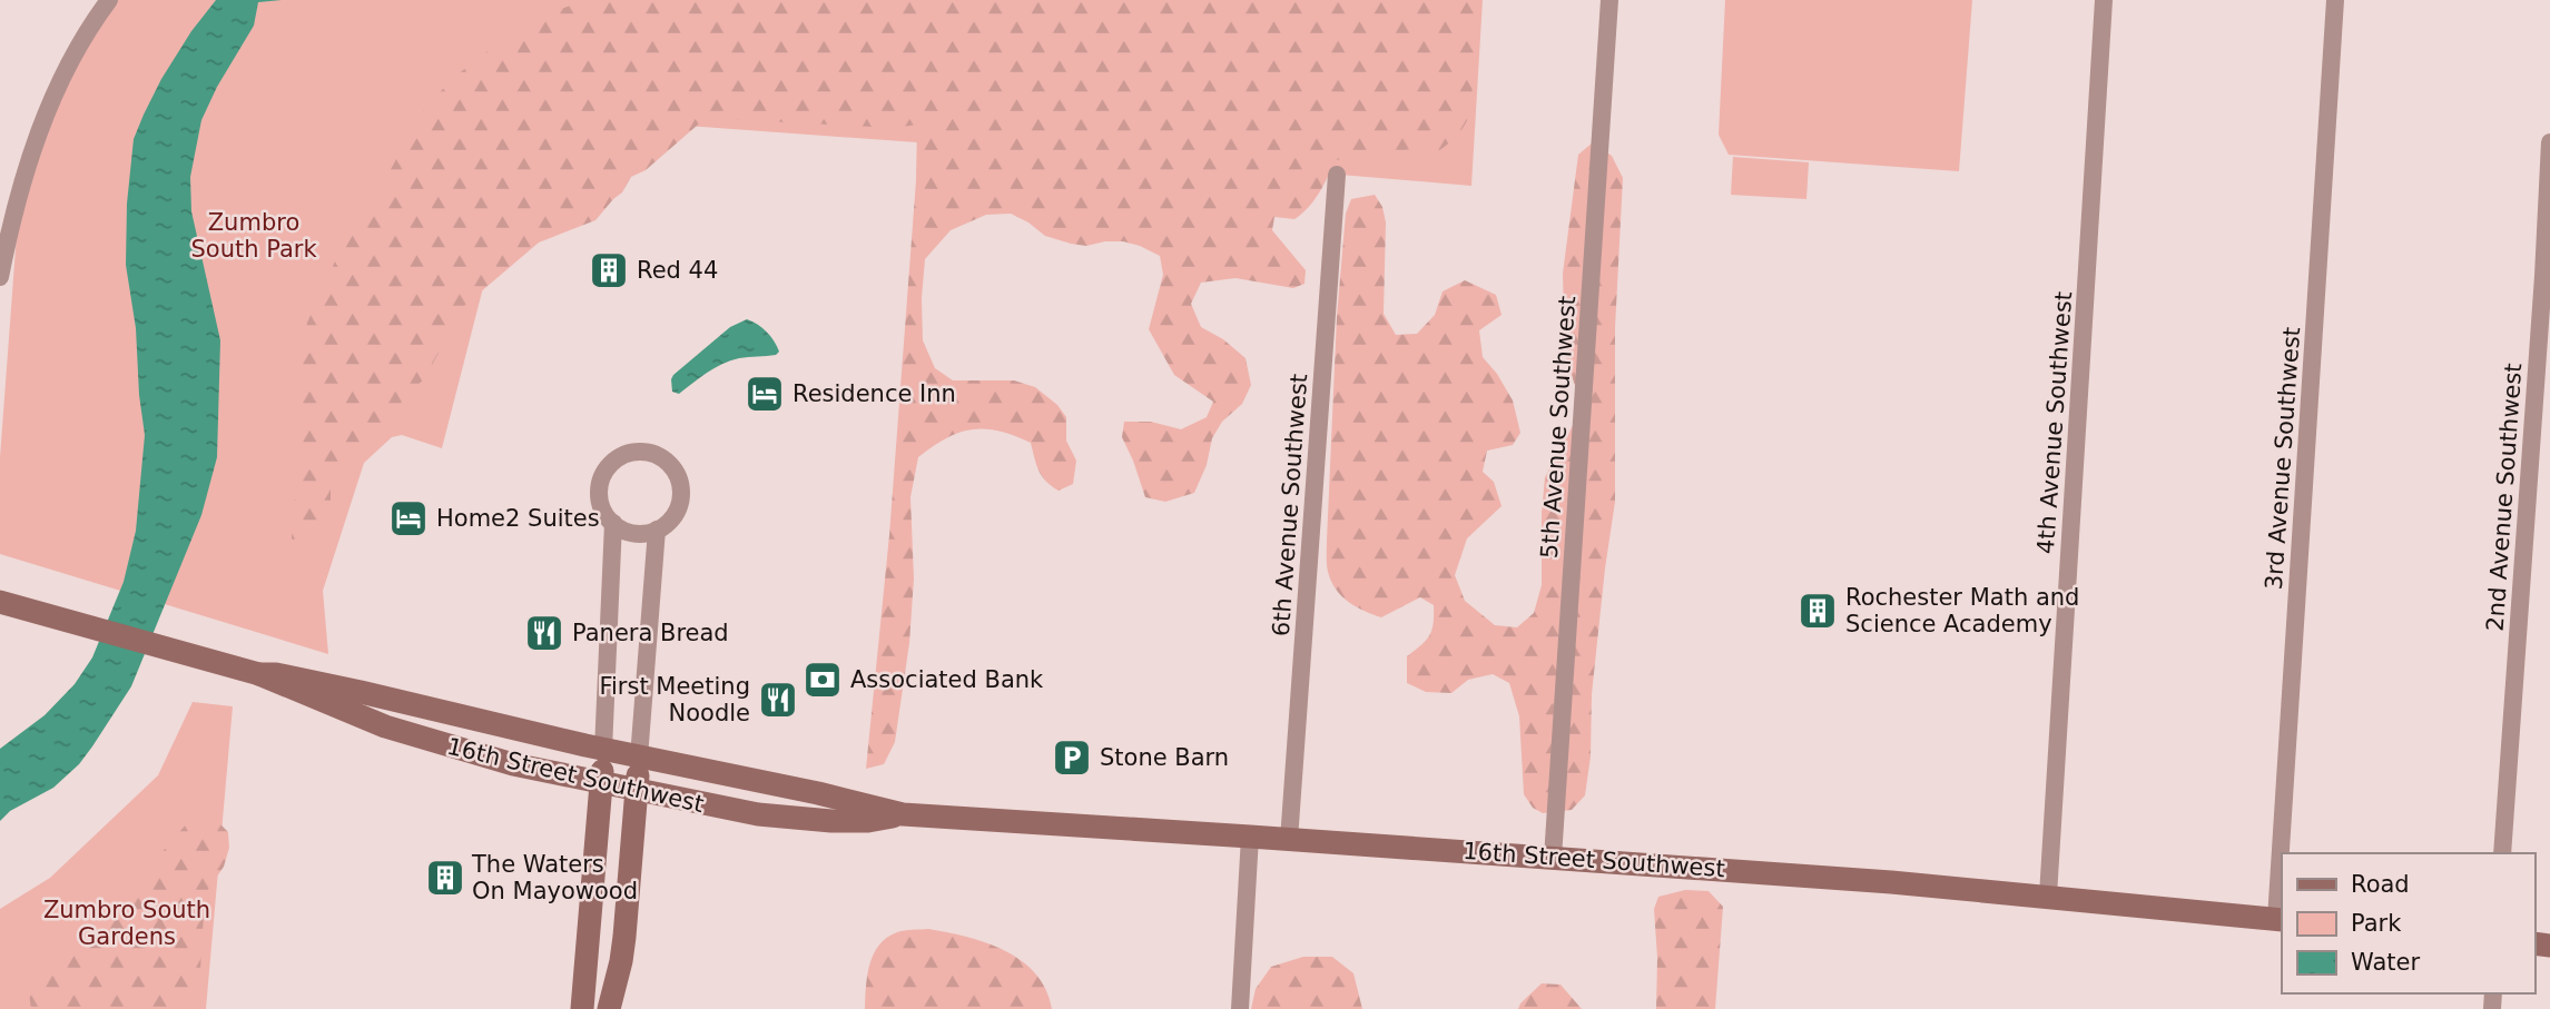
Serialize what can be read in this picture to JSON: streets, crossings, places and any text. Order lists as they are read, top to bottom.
{
  "streets": {
    "main road": ["16th Street Southwest"],
    "street": [
      "4th Avenue Southwest",
      "5th Avenue Southwest",
      "3rd Avenue Southwest",
      "2nd Avenue Southwest",
      "6th Avenue Southwest"
    ]
  },
  "crossings": [
    ["4th Avenue Southwest", "16th Street Southwest"],
    ["5th Avenue Southwest", "16th Street Southwest"],
    ["3rd Avenue Southwest", "16th Street Southwest"],
    ["6th Avenue Southwest", "16th Street Southwest"]
  ],
  "parks": ["Zumbro South Park", "Zumbro South Gardens"],
  "places": {
    "building": ["Red 44", "Rochester Math and Science Academy", "The Waters On Mayowood"],
    "hotel": ["Residence Inn", "Home2 Suites"],
    "restaurant": ["Panera Bread", "First Meeting Noodle"],
    "bank": ["Associated Bank"],
    "parking": ["Stone Barn"]
  },
  "legend": ["Road", "Park", "Water"]
}
